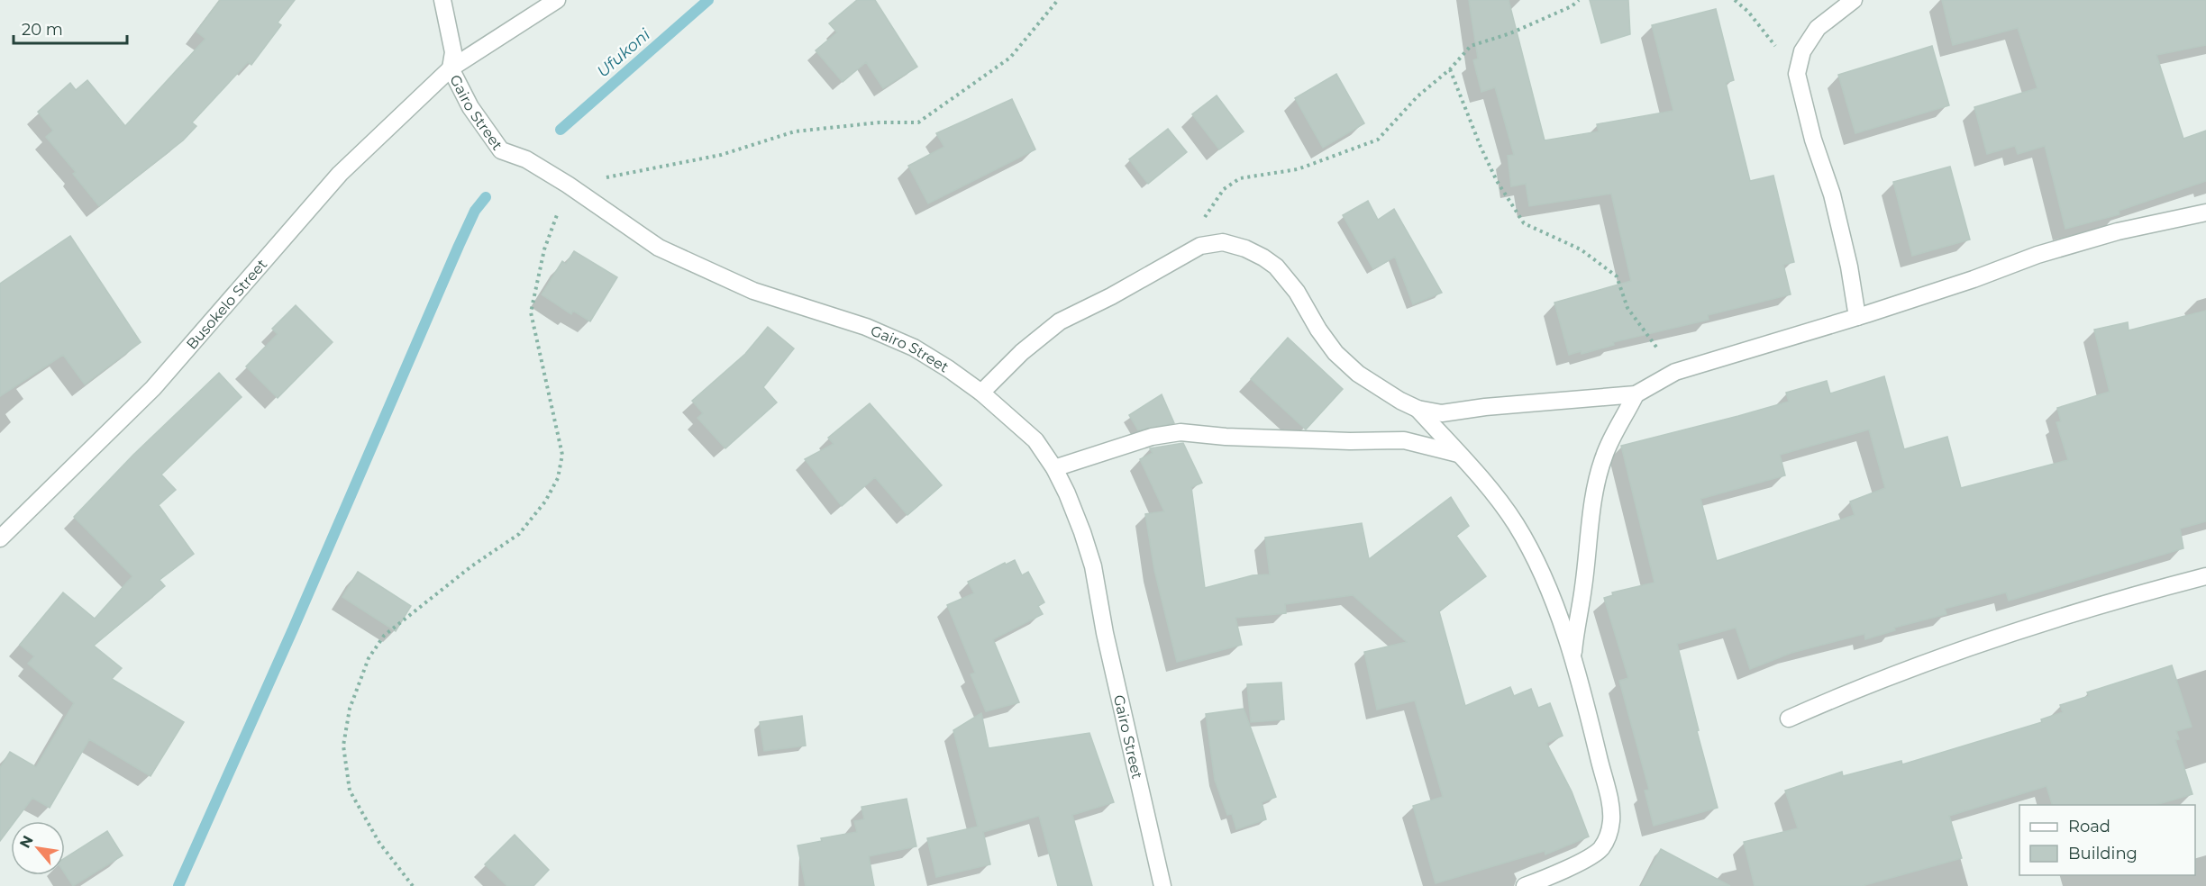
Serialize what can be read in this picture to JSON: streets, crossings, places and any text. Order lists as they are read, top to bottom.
{
  "streets": {
    "street": ["Gairo Street", "Busokelo Street"]
  },
  "crossings": [
    ["Gairo Street", "Busokelo Street"]
  ],
  "water": ["Ufukoni"],
  "legend": ["Road", "Building"],
  "scale_bar": "20 m",
  "north": "top left"
}
